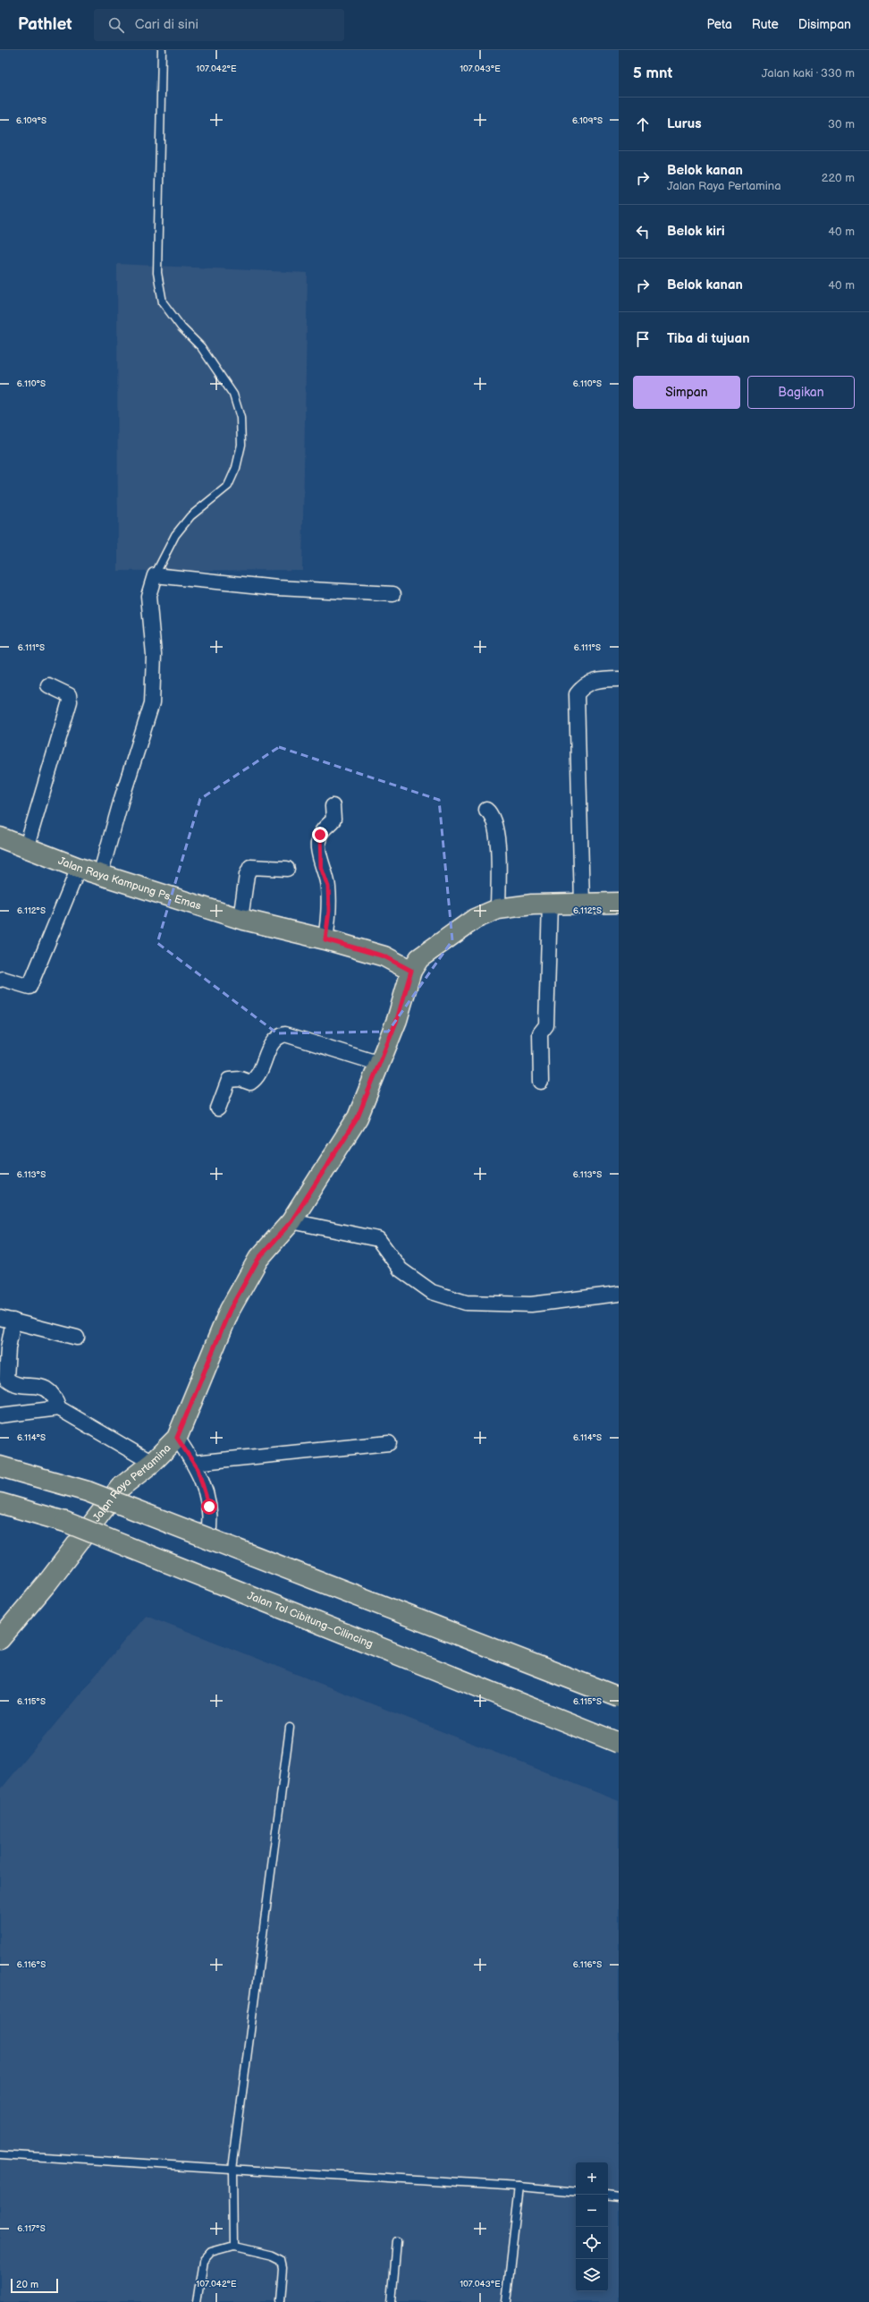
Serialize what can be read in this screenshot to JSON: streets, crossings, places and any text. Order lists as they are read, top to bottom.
{
  "streets": {
    "main road": ["Jalan Raya Kampung Ps. Emas", "Jalan Raya Pertamina", "Jalan Tol Cibitung–Cilincing"]
  },
  "crossings": [
    ["Jalan Raya Kampung Ps. Emas", "Jalan Raya Pertamina"]
  ],
  "scale_bar": "20 m",
  "page": {
    "header": "Pathlet",
    "search": "Cari di sini",
    "nav": ["Peta", "Rute", "Disimpan"],
    "heading": ["5 mnt", "Jalan kaki · 330 m"],
    "list": [
      ["Lurus", "30 m"],
      ["Belok kanan", "Jalan Raya Pertamina", "220 m"],
      ["Belok kiri", "40 m"],
      ["Belok kanan", "40 m"],
      "Tiba di tujuan"
    ],
    "buttons": ["Simpan", "Bagikan"],
    "map_buttons": ["+", "−"],
    "scale": "20 m"
  },
  "coordinates": [
    "107.042°E",
    "107.043°E",
    "6.109°S",
    "6.110°S",
    "6.111°S",
    "6.112°S",
    "6.113°S",
    "6.114°S",
    "6.115°S",
    "6.116°S",
    "6.117°S"
  ]
}
